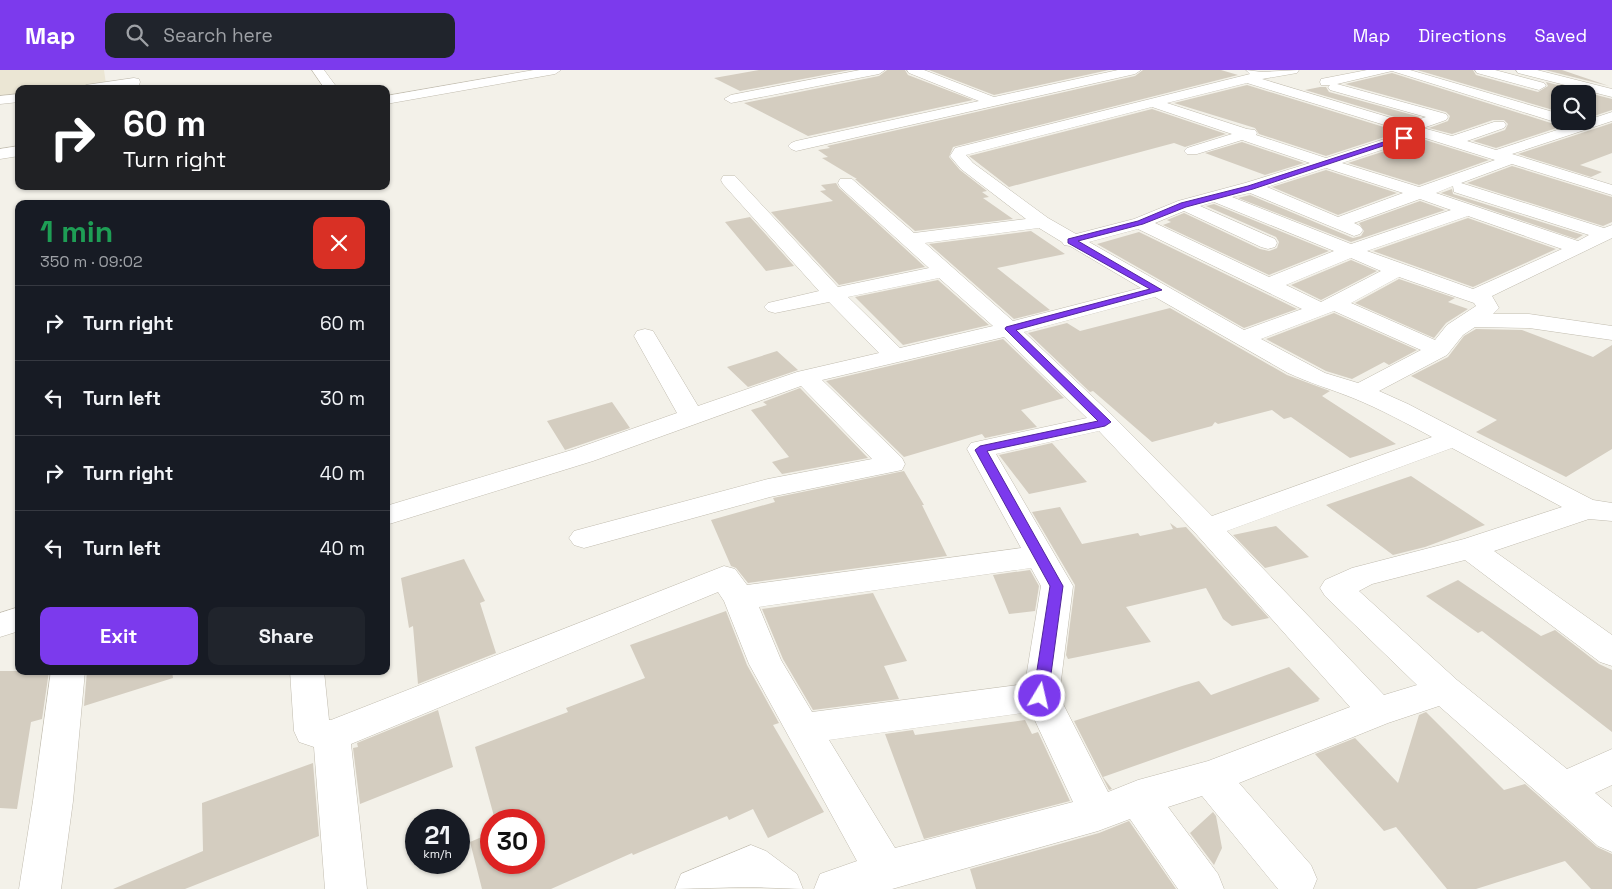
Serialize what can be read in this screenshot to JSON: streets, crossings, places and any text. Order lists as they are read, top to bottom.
{
  "page": {
    "header": "Map",
    "search": "Search here",
    "nav": ["Map", "Directions", "Saved"],
    "turn": ["60 m", "Turn right"],
    "heading": ["1 min", "350 m · 09:02"],
    "list": [
      {
        "name": "Turn right",
        "value": "60 m"
      },
      {
        "name": "Turn left",
        "value": "30 m"
      },
      {
        "name": "Turn right",
        "value": "40 m"
      },
      {
        "name": "Turn left",
        "value": "40 m"
      }
    ],
    "buttons": ["Exit", "Share"],
    "speed": "21 km/h",
    "limit": "30"
  }
}
